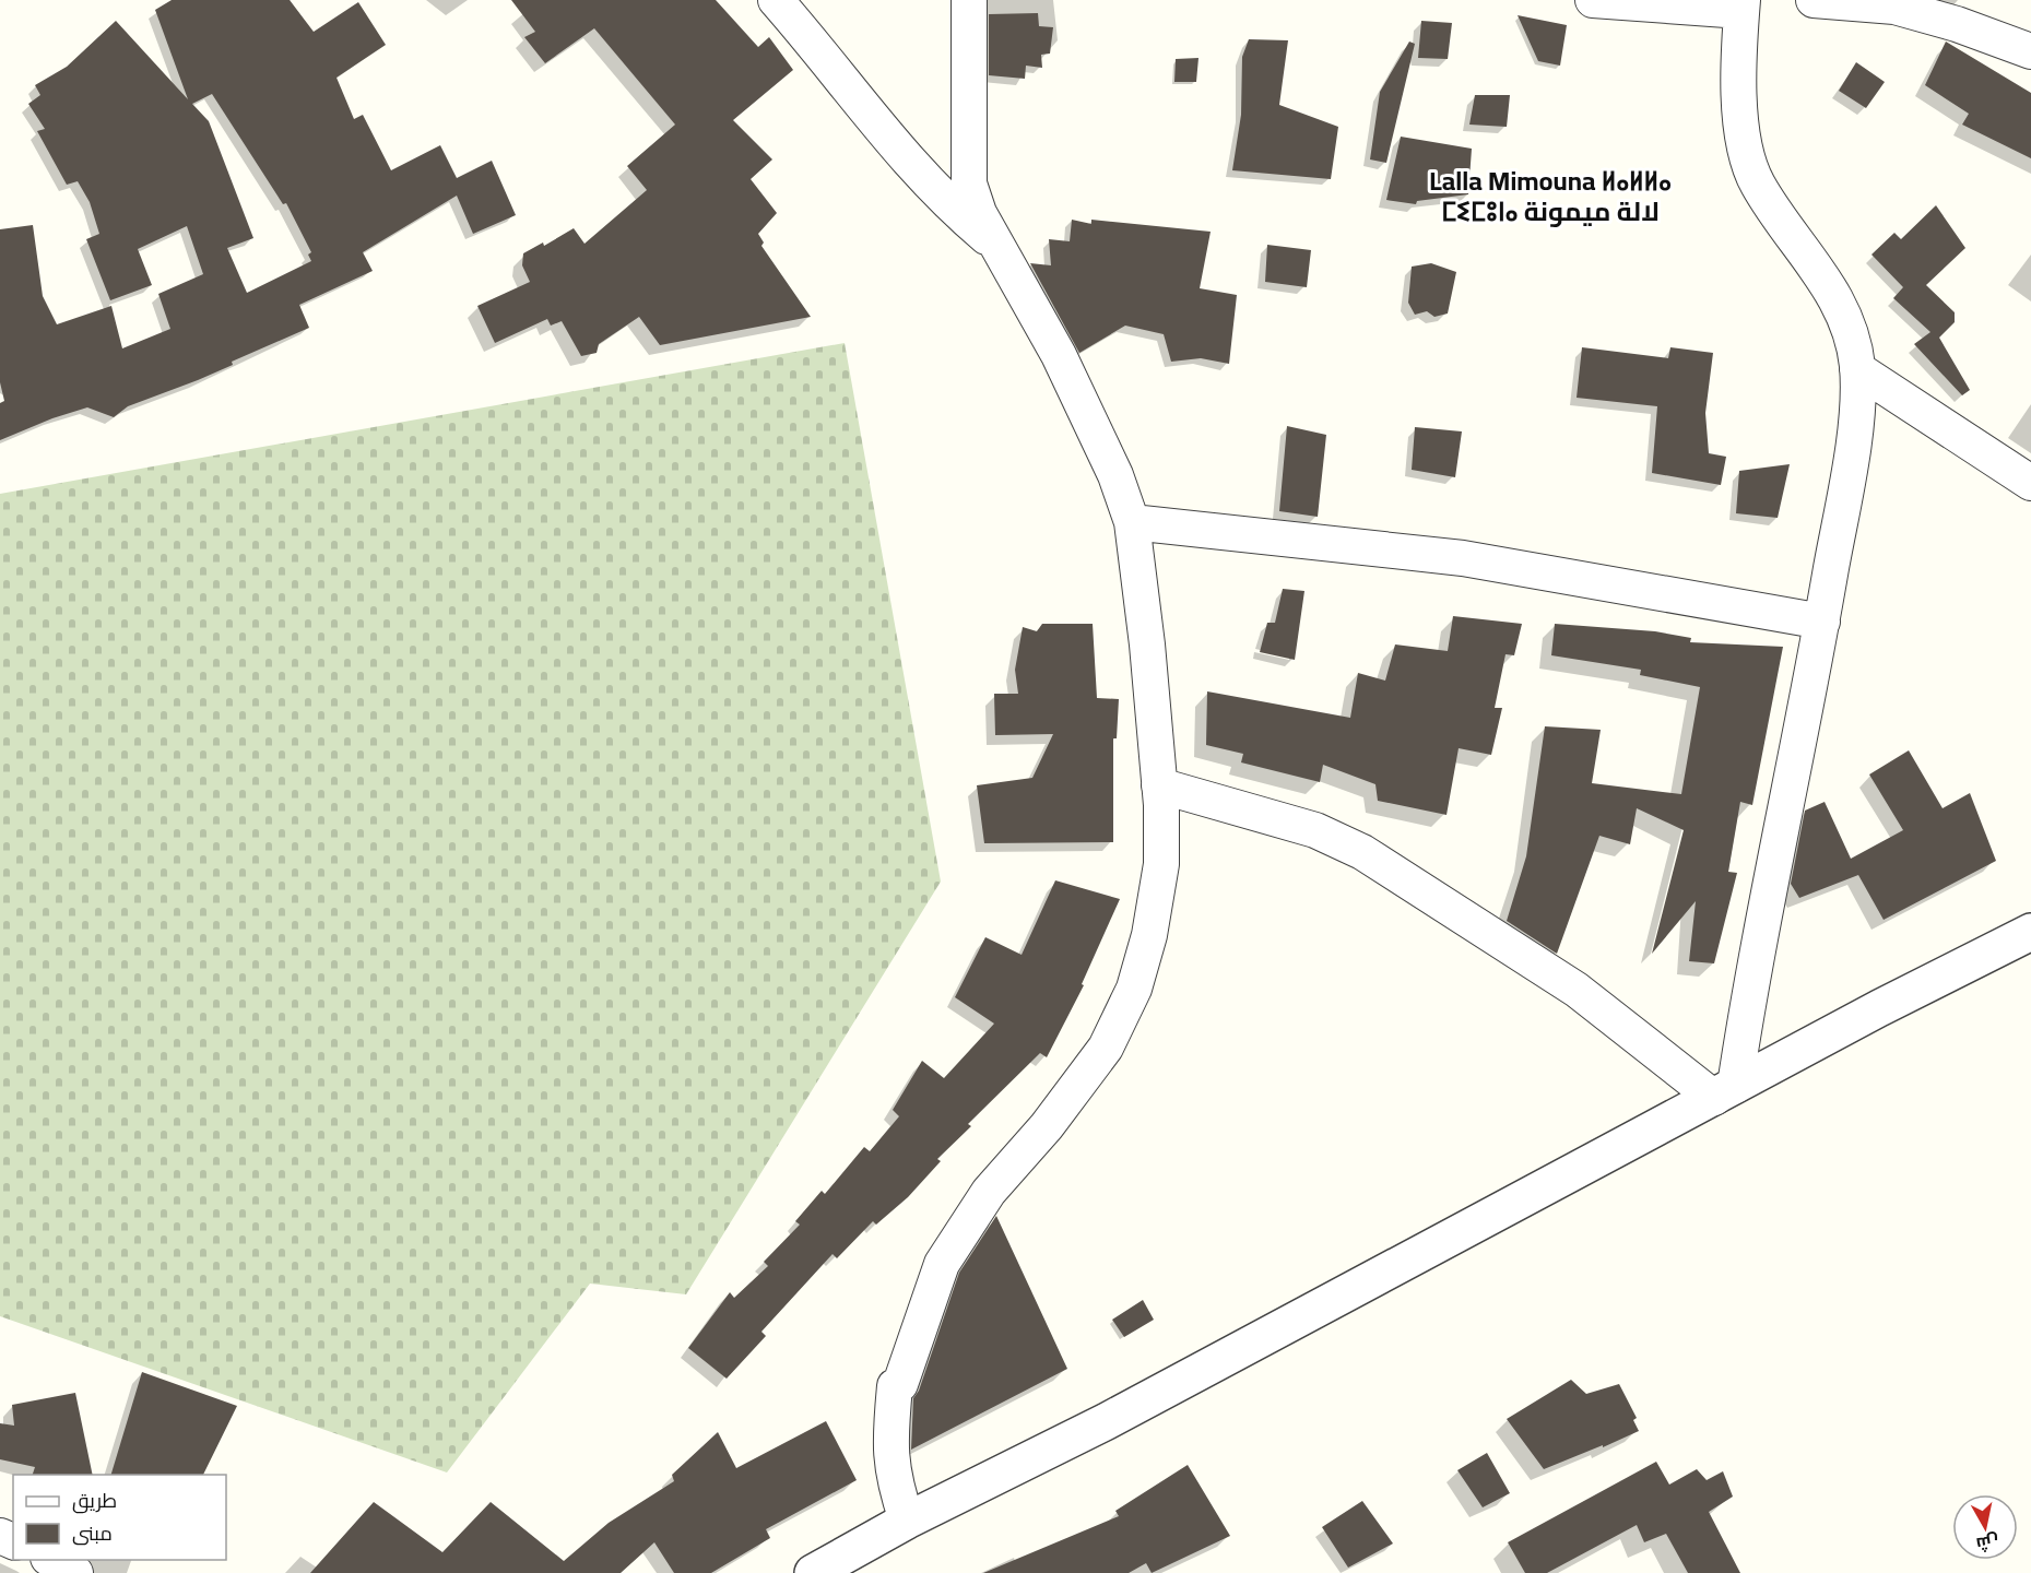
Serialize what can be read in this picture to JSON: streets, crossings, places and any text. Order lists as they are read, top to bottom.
{
  "districts": ["Lalla Mimouna ⵍⴰⵍⵍⴰ ⵎⵉⵎⵓⵏⴰ لالة ميمونة"],
  "legend": ["طريق", "مبنى"],
  "north": "bottom"
}
